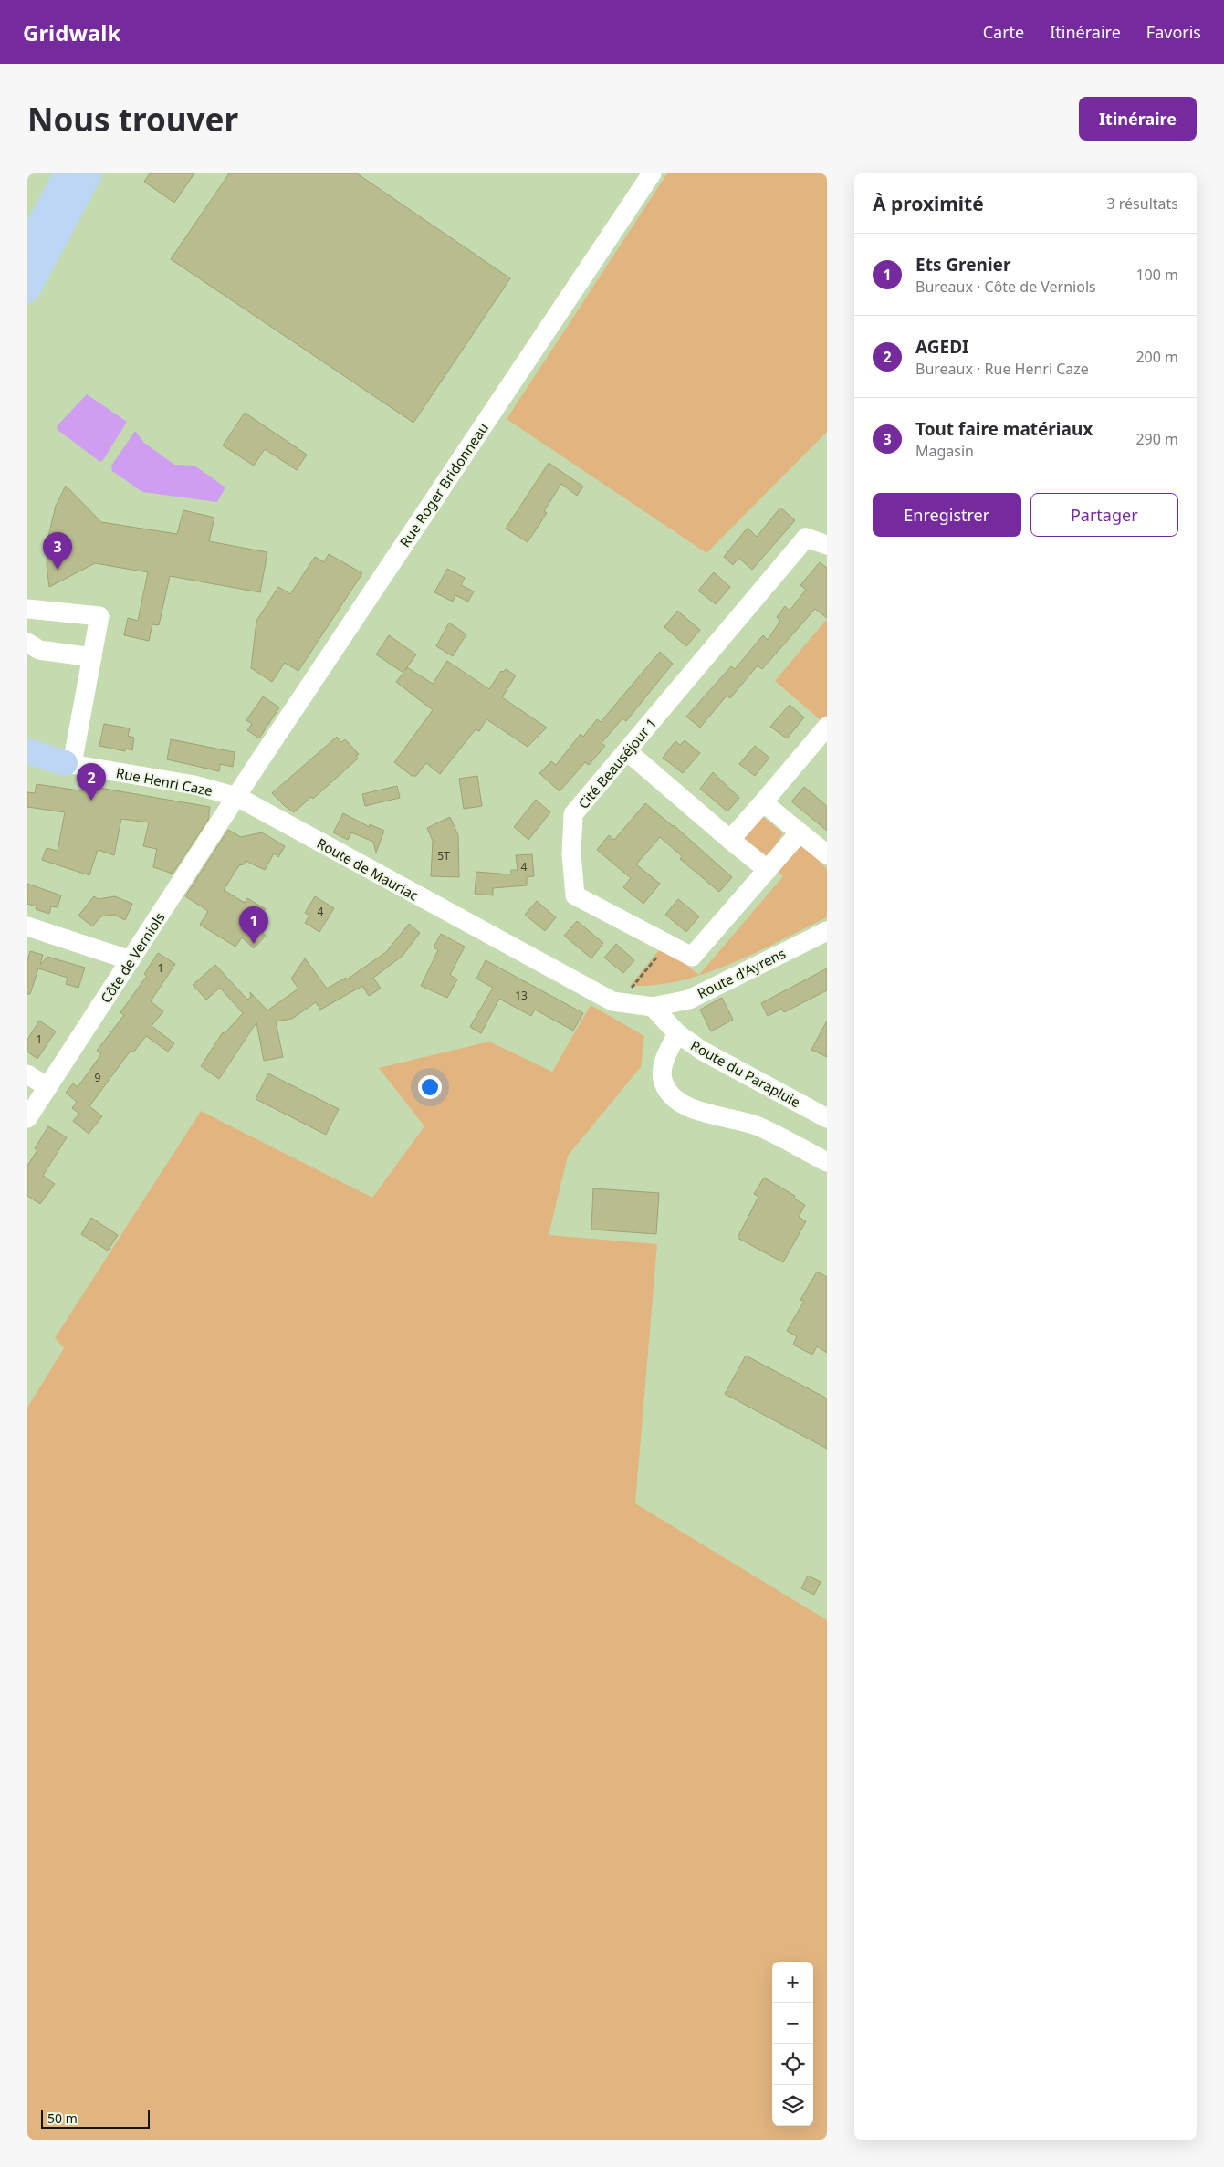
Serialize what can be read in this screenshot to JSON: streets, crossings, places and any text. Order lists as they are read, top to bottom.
{
  "streets": {
    "street": [
      "Rue Roger Bridonneau",
      "Cité Beauséjour 1",
      "Rue Henri Caze",
      "Route de Mauriac",
      "Côte de Verniols",
      "Route d'Ayrens",
      "Route du Parapluie"
    ]
  },
  "crossings": [
    ["Rue Roger Bridonneau", "Rue Henri Caze"],
    ["Rue Roger Bridonneau", "Route de Mauriac"],
    ["Rue Roger Bridonneau", "Côte de Verniols"],
    ["Rue Henri Caze", "Route de Mauriac"],
    ["Rue Henri Caze", "Côte de Verniols"],
    ["Route de Mauriac", "Côte de Verniols"],
    ["Route d'Ayrens", "Route du Parapluie"]
  ],
  "house_numbers": [
    "5T",
    "4",
    "4",
    "1",
    "13",
    "1",
    "9"
  ],
  "scale_bar": "50 m",
  "page": {
    "header": "Gridwalk",
    "nav": ["Carte", "Itinéraire", "Favoris"],
    "buttons": [
      "Itinéraire",
      ["Enregistrer", "Partager"]
    ],
    "title": "Nous trouver",
    "heading": ["À proximité", "3 résultats"],
    "list": [
      {
        "mark": "1",
        "name": "Ets Grenier",
        "note": "Bureaux · Côte de Verniols",
        "value": "100 m"
      },
      {
        "mark": "2",
        "name": "AGEDI",
        "note": "Bureaux · Rue Henri Caze",
        "value": "200 m"
      },
      {
        "mark": "3",
        "name": "Tout faire matériaux",
        "note": "Magasin",
        "value": "290 m"
      }
    ],
    "pins": ["3", "2", "1"],
    "map_buttons": ["+", "−"],
    "scale": "50 m"
  }
}
